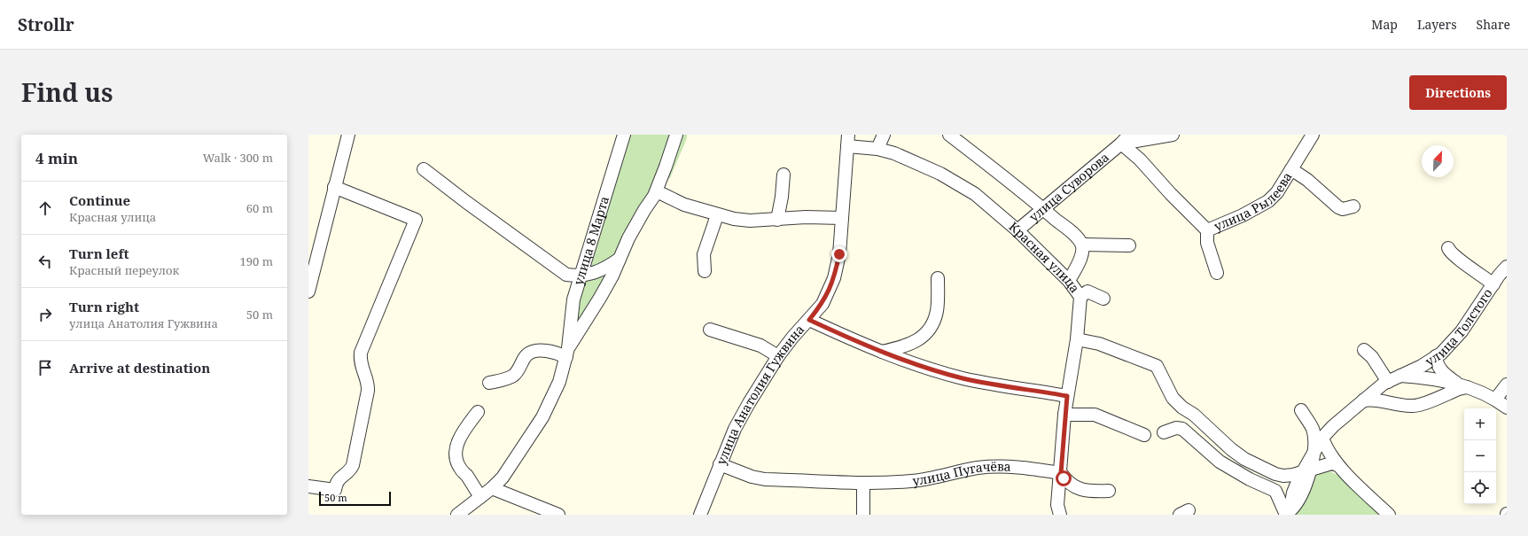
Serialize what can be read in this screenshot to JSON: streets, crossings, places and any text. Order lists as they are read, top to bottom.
{
  "streets": {
    "street": [
      "улица Суворова",
      "улица Рылеева",
      "улица 8 Марта",
      "Красная улица",
      "улица Толстого",
      "улица Анатолия Гужвина",
      "улица Пугачёва"
    ]
  },
  "crossings": [
    ["улица Суворова", "улица Рылеева"],
    ["улица Суворова", "Красная улица"],
    ["Красная улица", "улица Анатолия Гужвина"],
    ["Красная улица", "улица Пугачёва"],
    ["улица Анатолия Гужвина", "улица Пугачёва"]
  ],
  "scale_bar": "50 m",
  "north": "top right",
  "page": {
    "header": "Strollr",
    "nav": ["Map", "Layers", "Share"],
    "title": "Find us",
    "buttons": "Directions",
    "heading": ["4 min", "Walk · 300 m"],
    "list": [
      ["Continue", "Красная улица", "60 m"],
      ["Turn left", "Красный переулок", "190 m"],
      ["Turn right", "улица Анатолия Гужвина", "50 m"],
      "Arrive at destination"
    ],
    "map_buttons": ["+", "−"],
    "scale": "50 m"
  }
}
